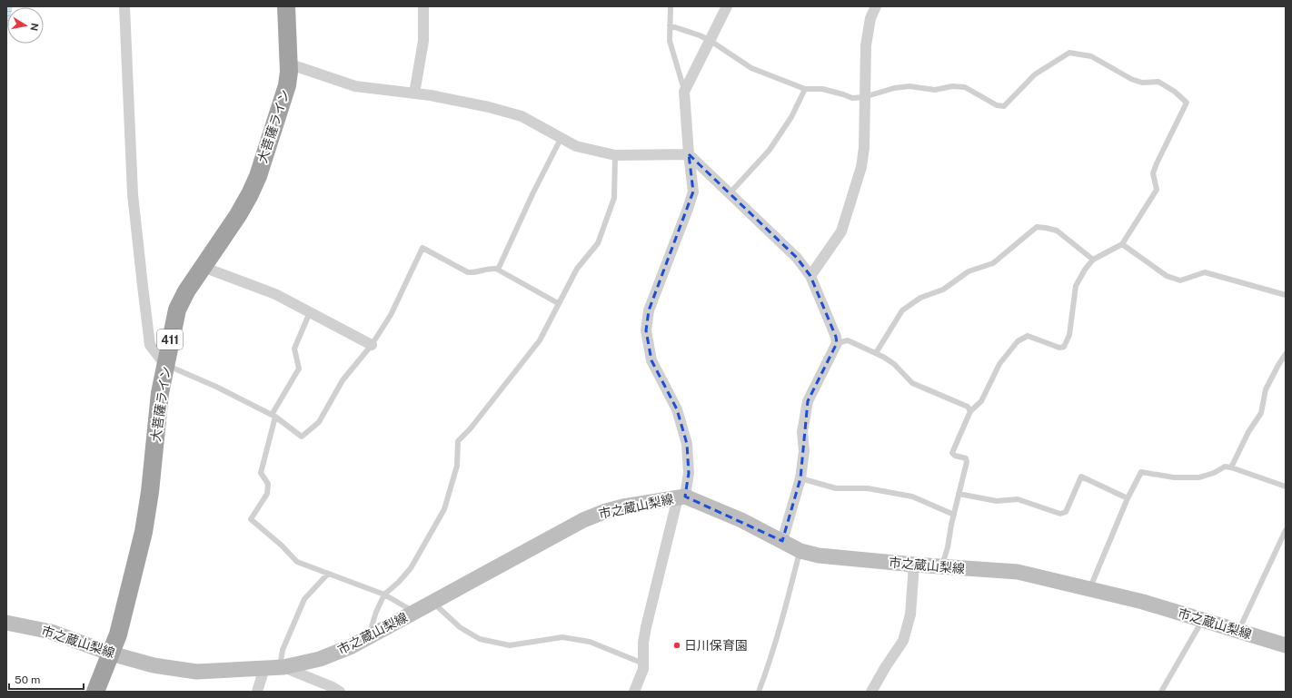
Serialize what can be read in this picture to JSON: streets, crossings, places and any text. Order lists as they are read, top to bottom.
{
  "streets": {
    "highway": ["大菩薩ライン", "411"],
    "main road": ["市之蔵山梨線"]
  },
  "crossings": [
    ["大菩薩ライン", "市之蔵山梨線"]
  ],
  "places": ["日川保育園"],
  "scale_bar": "50 m",
  "north": "right"
}
